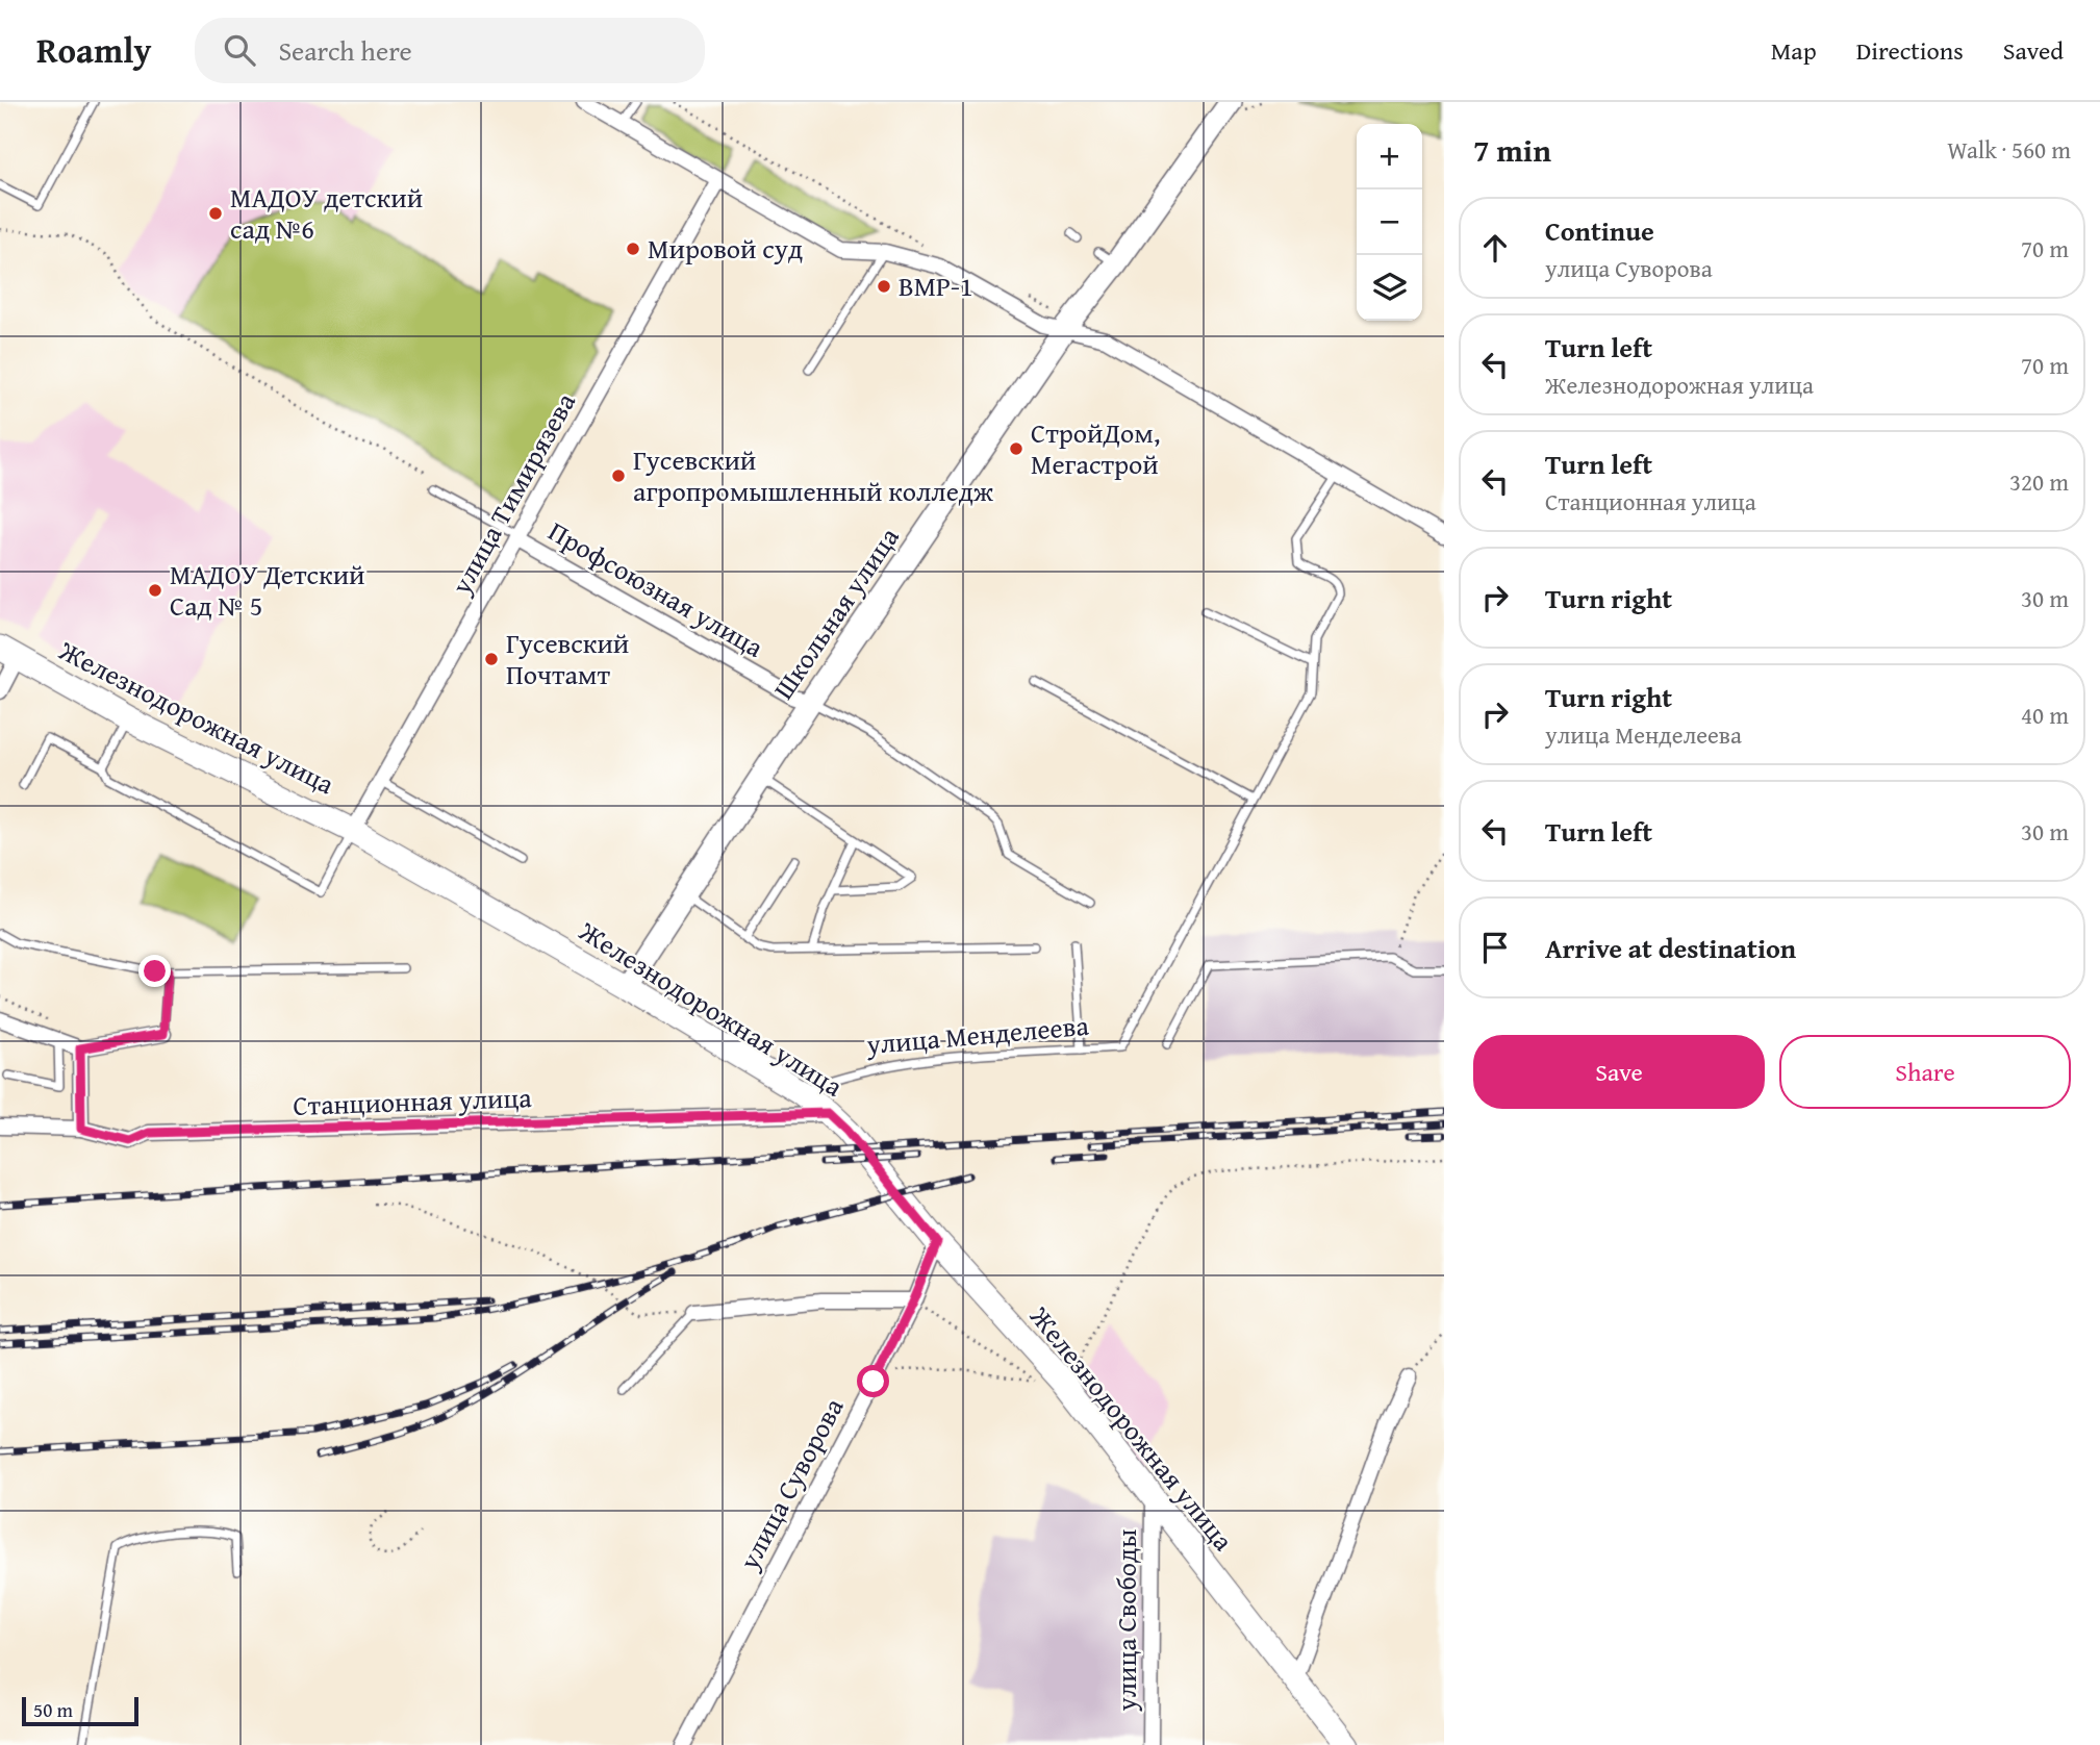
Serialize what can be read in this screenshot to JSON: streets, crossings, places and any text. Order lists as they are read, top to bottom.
{
  "streets": {
    "main road": ["Школьная улица", "Железнодорожная улица"],
    "street": [
      "улица Тимирязева",
      "Профсоюзная улица",
      "Станционная улица",
      "улица Суворова",
      "улица Свободы"
    ],
    "lane": ["улица Менделеева"]
  },
  "crossings": [
    ["улица Тимирязева", "Профсоюзная улица"],
    ["улица Тимирязева", "Железнодорожная улица"],
    ["Профсоюзная улица", "Школьная улица"],
    ["Школьная улица", "Железнодорожная улица"],
    ["Железнодорожная улица", "улица Менделеева"],
    ["Железнодорожная улица", "Станционная улица"],
    ["Железнодорожная улица", "улица Суворова"],
    ["Железнодорожная улица", "улица Свободы"]
  ],
  "places": [
    "МАДОУ детский сад №6",
    "Мировой суд",
    "BMP-1",
    "СтройДом, Мегастрой",
    "Гусевский агропромышленный колледж",
    "МАДОУ Детский Сад № 5",
    "Гусевский Почтамт"
  ],
  "scale_bar": "50 m",
  "page": {
    "header": "Roamly",
    "search": "Search here",
    "nav": ["Map", "Directions", "Saved"],
    "heading": ["7 min", "Walk · 560 m"],
    "map_buttons": ["+", "−"],
    "list": [
      ["Continue", "улица Суворова", "70 m"],
      ["Turn left", "Железнодорожная улица", "70 m"],
      ["Turn left", "Станционная улица", "320 m"],
      ["Turn right", "30 m"],
      ["Turn right", "улица Менделеева", "40 m"],
      ["Turn left", "30 m"],
      "Arrive at destination"
    ],
    "buttons": ["Save", "Share"],
    "scale": "50 m"
  }
}
